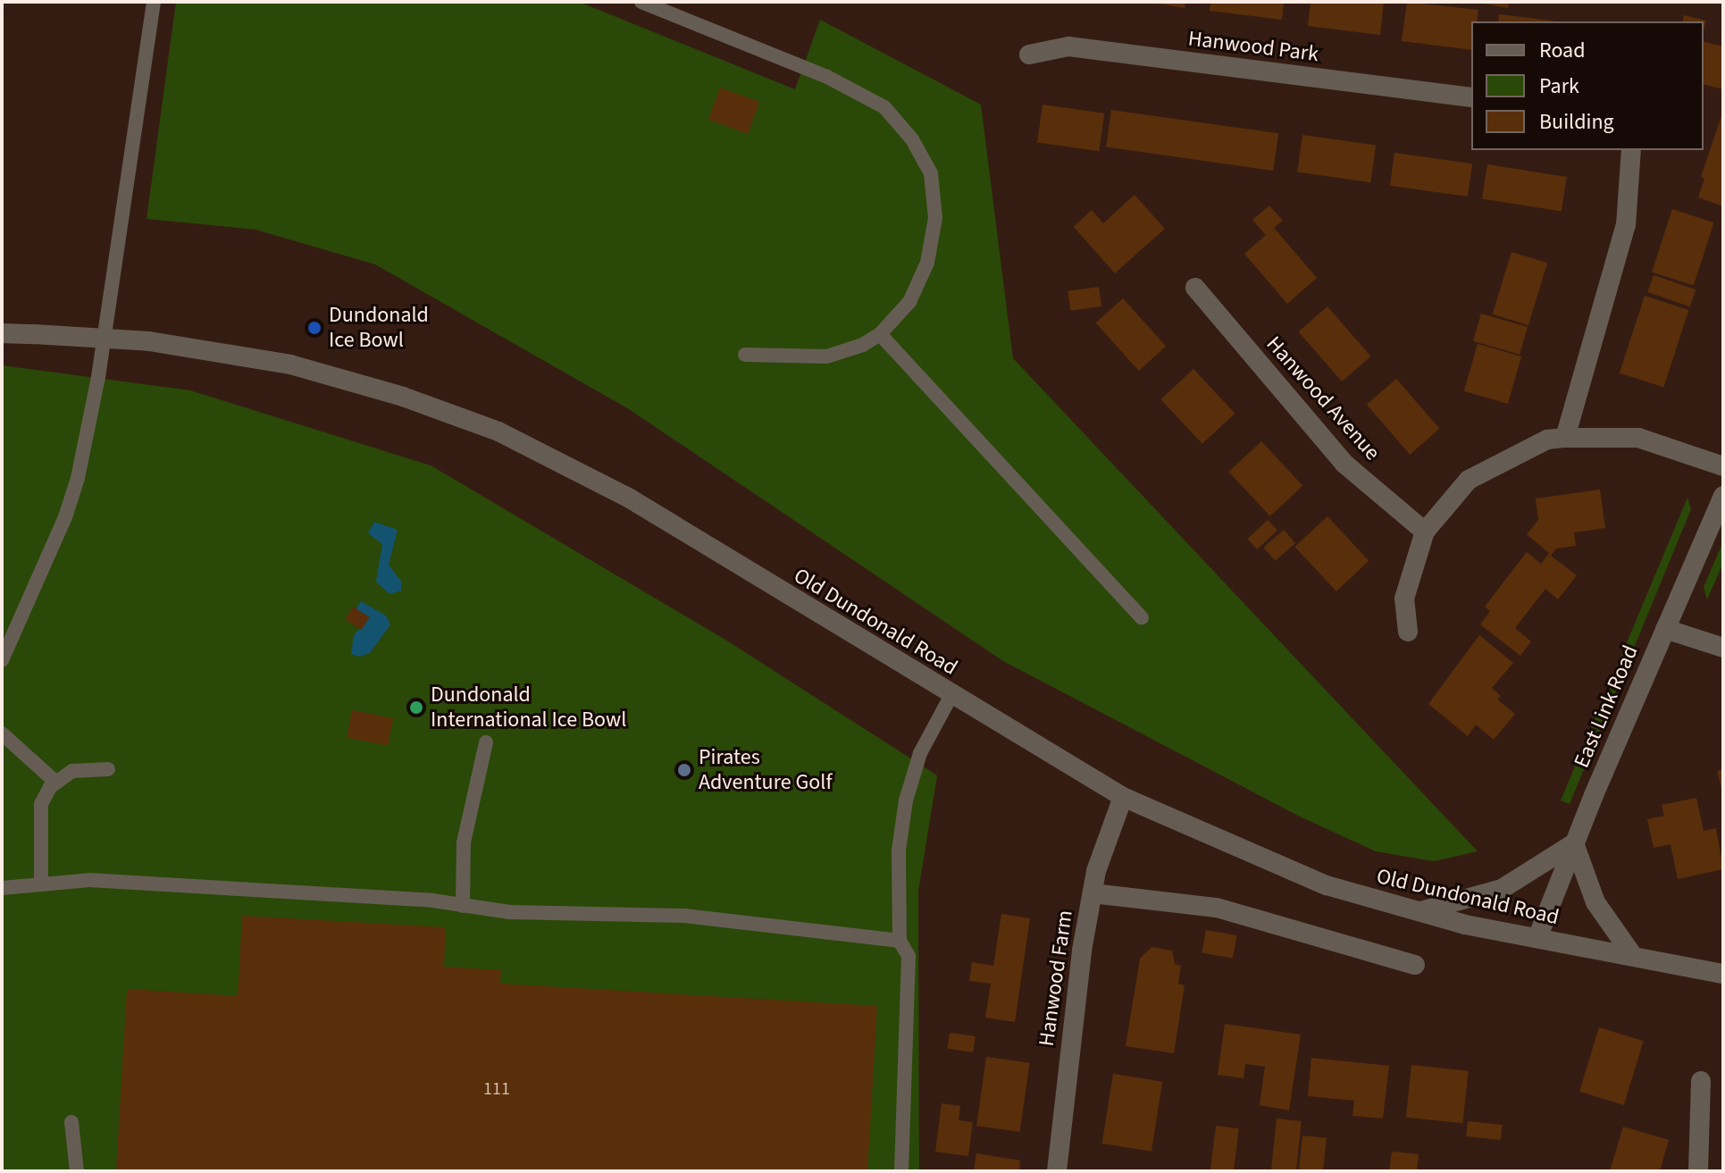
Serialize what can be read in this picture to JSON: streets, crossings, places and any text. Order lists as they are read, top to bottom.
{
  "streets": {
    "street": [
      "Hanwood Park",
      "Hanwood Avenue",
      "Old Dundonald Road",
      "East Link Road",
      "Hanwood Farm"
    ]
  },
  "crossings": [
    ["Old Dundonald Road", "East Link Road"],
    ["Old Dundonald Road", "Hanwood Farm"]
  ],
  "places": ["Dundonald Ice Bowl", "Dundonald International Ice Bowl", "Pirates Adventure Golf"],
  "house_numbers": ["111"],
  "legend": ["Road", "Park", "Building"]
}
